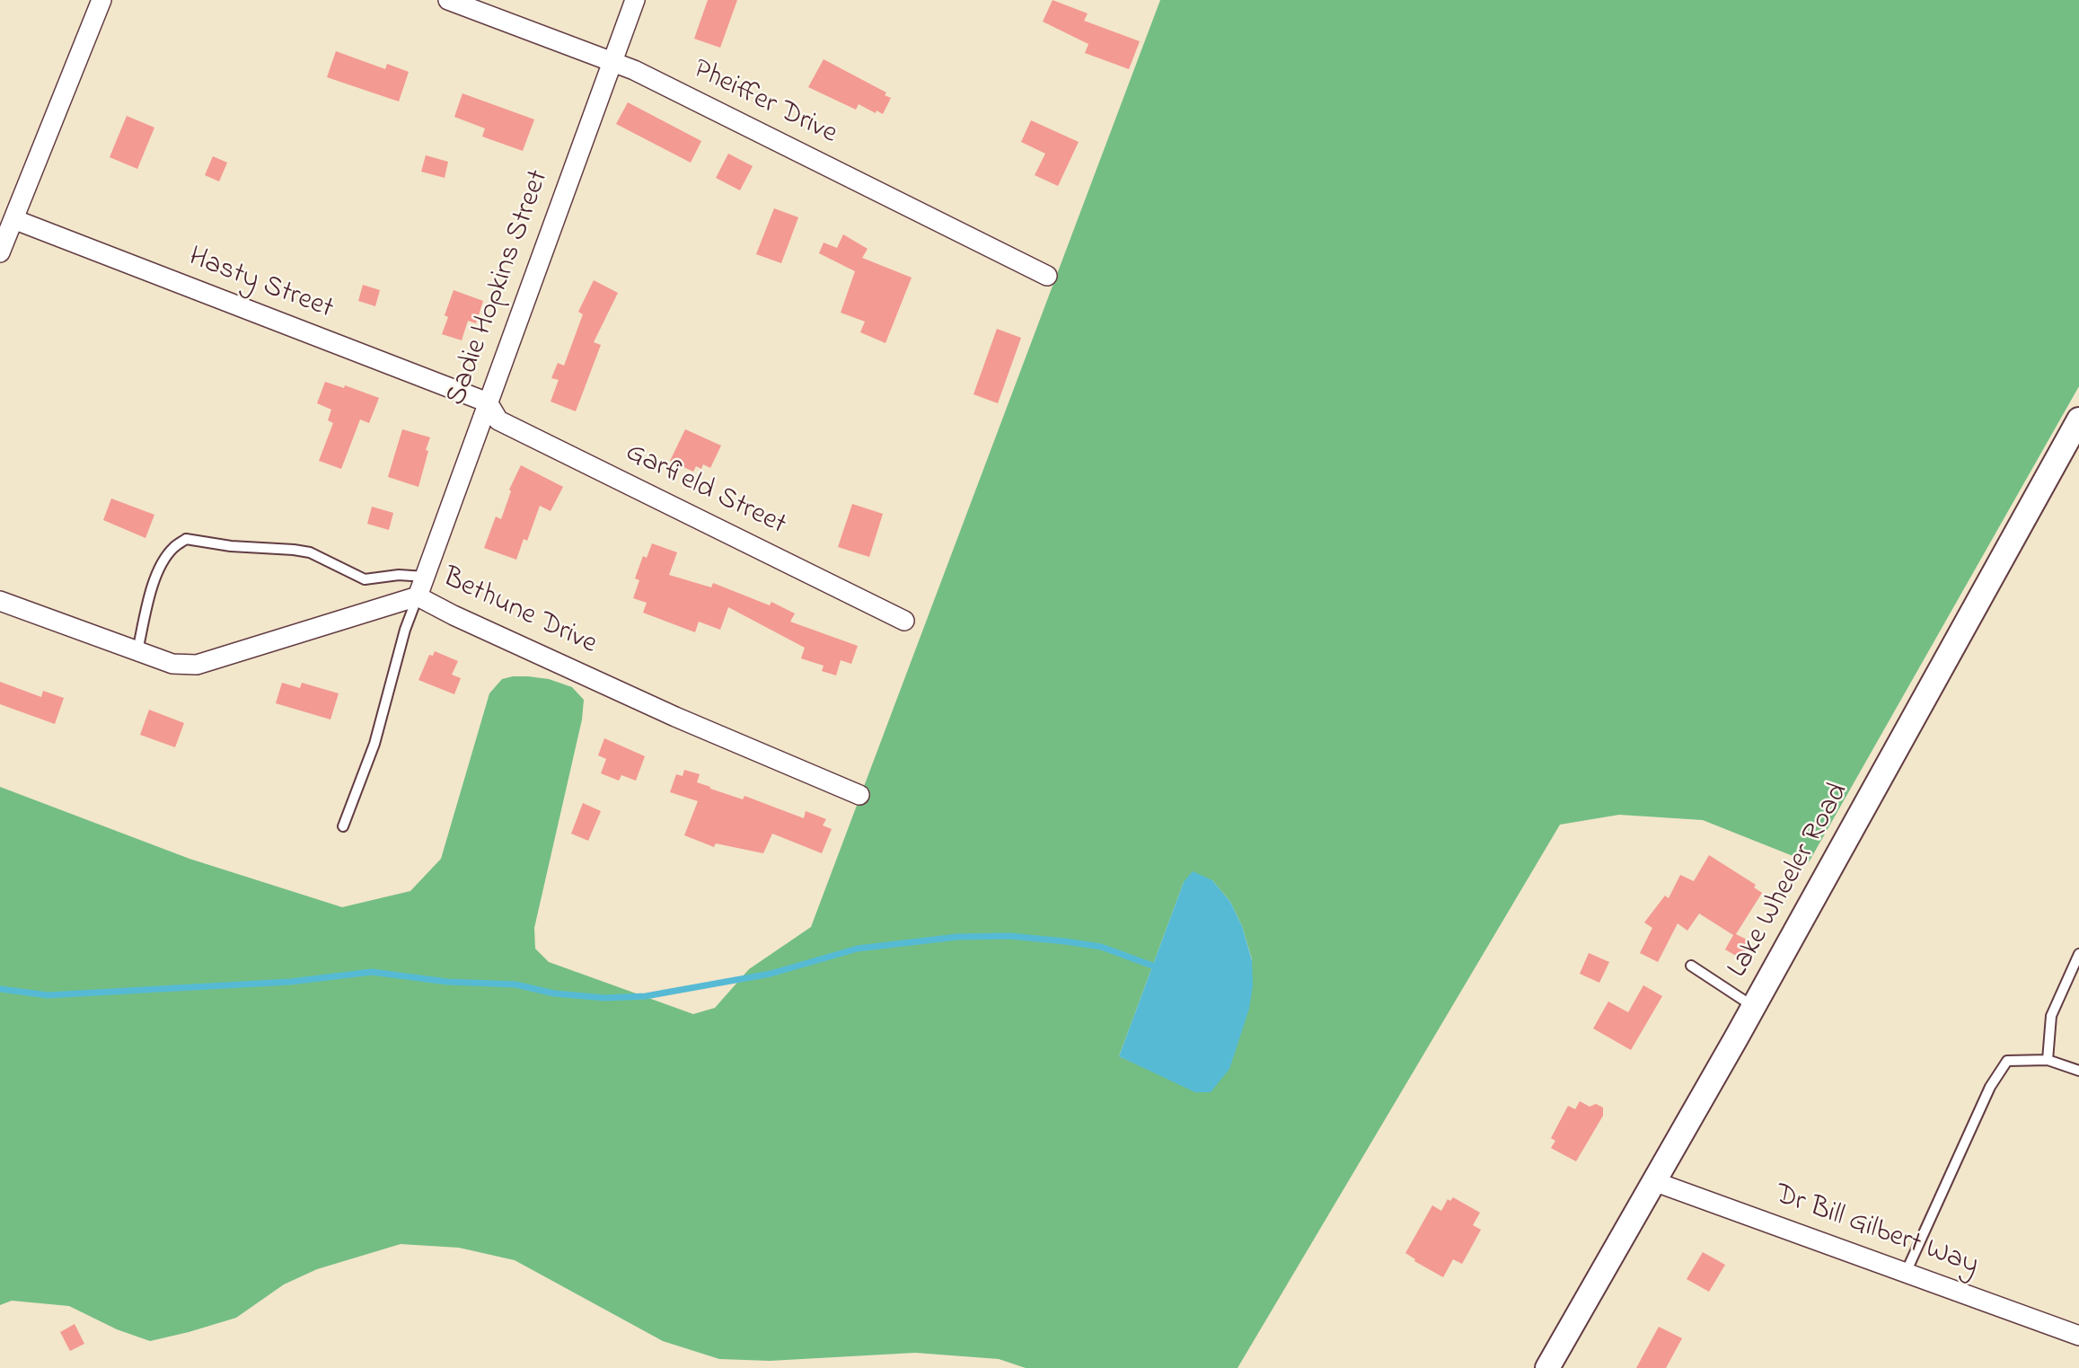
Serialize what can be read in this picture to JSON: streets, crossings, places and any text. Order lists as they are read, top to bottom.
{
  "streets": {
    "street": [
      "Pheiffer Drive",
      "Hasty Street",
      "Sadie Hopkins Street",
      "Garfield Street",
      "Bethune Drive",
      "Lake Wheeler Road",
      "Dr Bill Gilbert Way"
    ]
  },
  "crossings": [
    ["Pheiffer Drive", "Sadie Hopkins Street"],
    ["Hasty Street", "Sadie Hopkins Street"],
    ["Hasty Street", "Garfield Street"],
    ["Sadie Hopkins Street", "Garfield Street"],
    ["Sadie Hopkins Street", "Bethune Drive"],
    ["Lake Wheeler Road", "Dr Bill Gilbert Way"]
  ]
}
